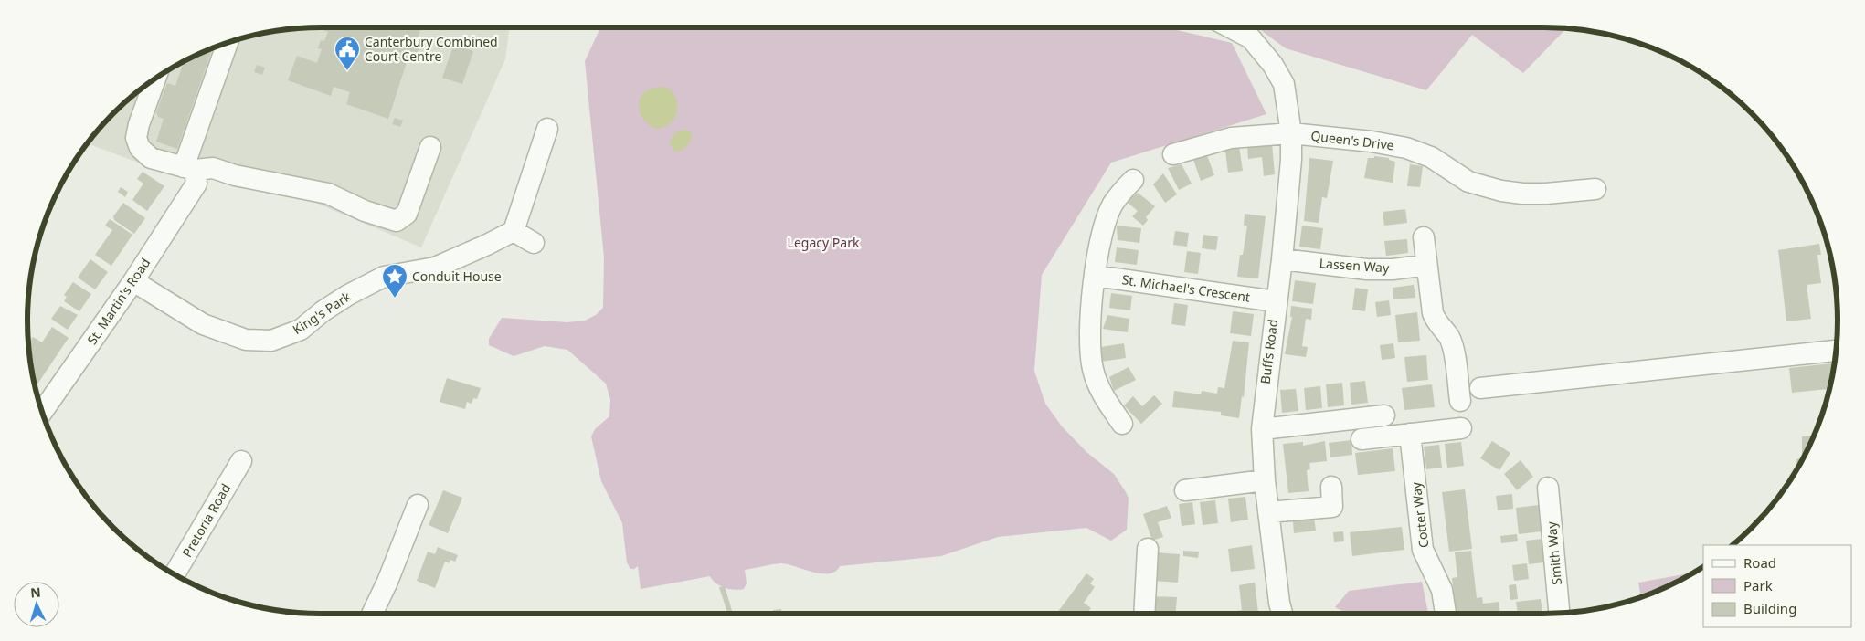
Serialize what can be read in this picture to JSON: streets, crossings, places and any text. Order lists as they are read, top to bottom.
{
  "streets": {
    "street": [
      "Queen's Drive",
      "Lassen Way",
      "St. Michael's Crescent",
      "St. Martin's Road",
      "King's Park",
      "Buffs Road",
      "Cotter Way",
      "Pretoria Road",
      "Smith Way"
    ]
  },
  "crossings": [
    ["Queen's Drive", "Buffs Road"],
    ["Lassen Way", "Buffs Road"],
    ["St. Michael's Crescent", "Buffs Road"],
    ["St. Martin's Road", "King's Park"]
  ],
  "parks": ["Legacy Park"],
  "places": {
    "public building": ["Canterbury Combined Court Centre"],
    "place": ["Conduit House"]
  },
  "legend": ["Road", "Park", "Building"],
  "north": "top"
}
